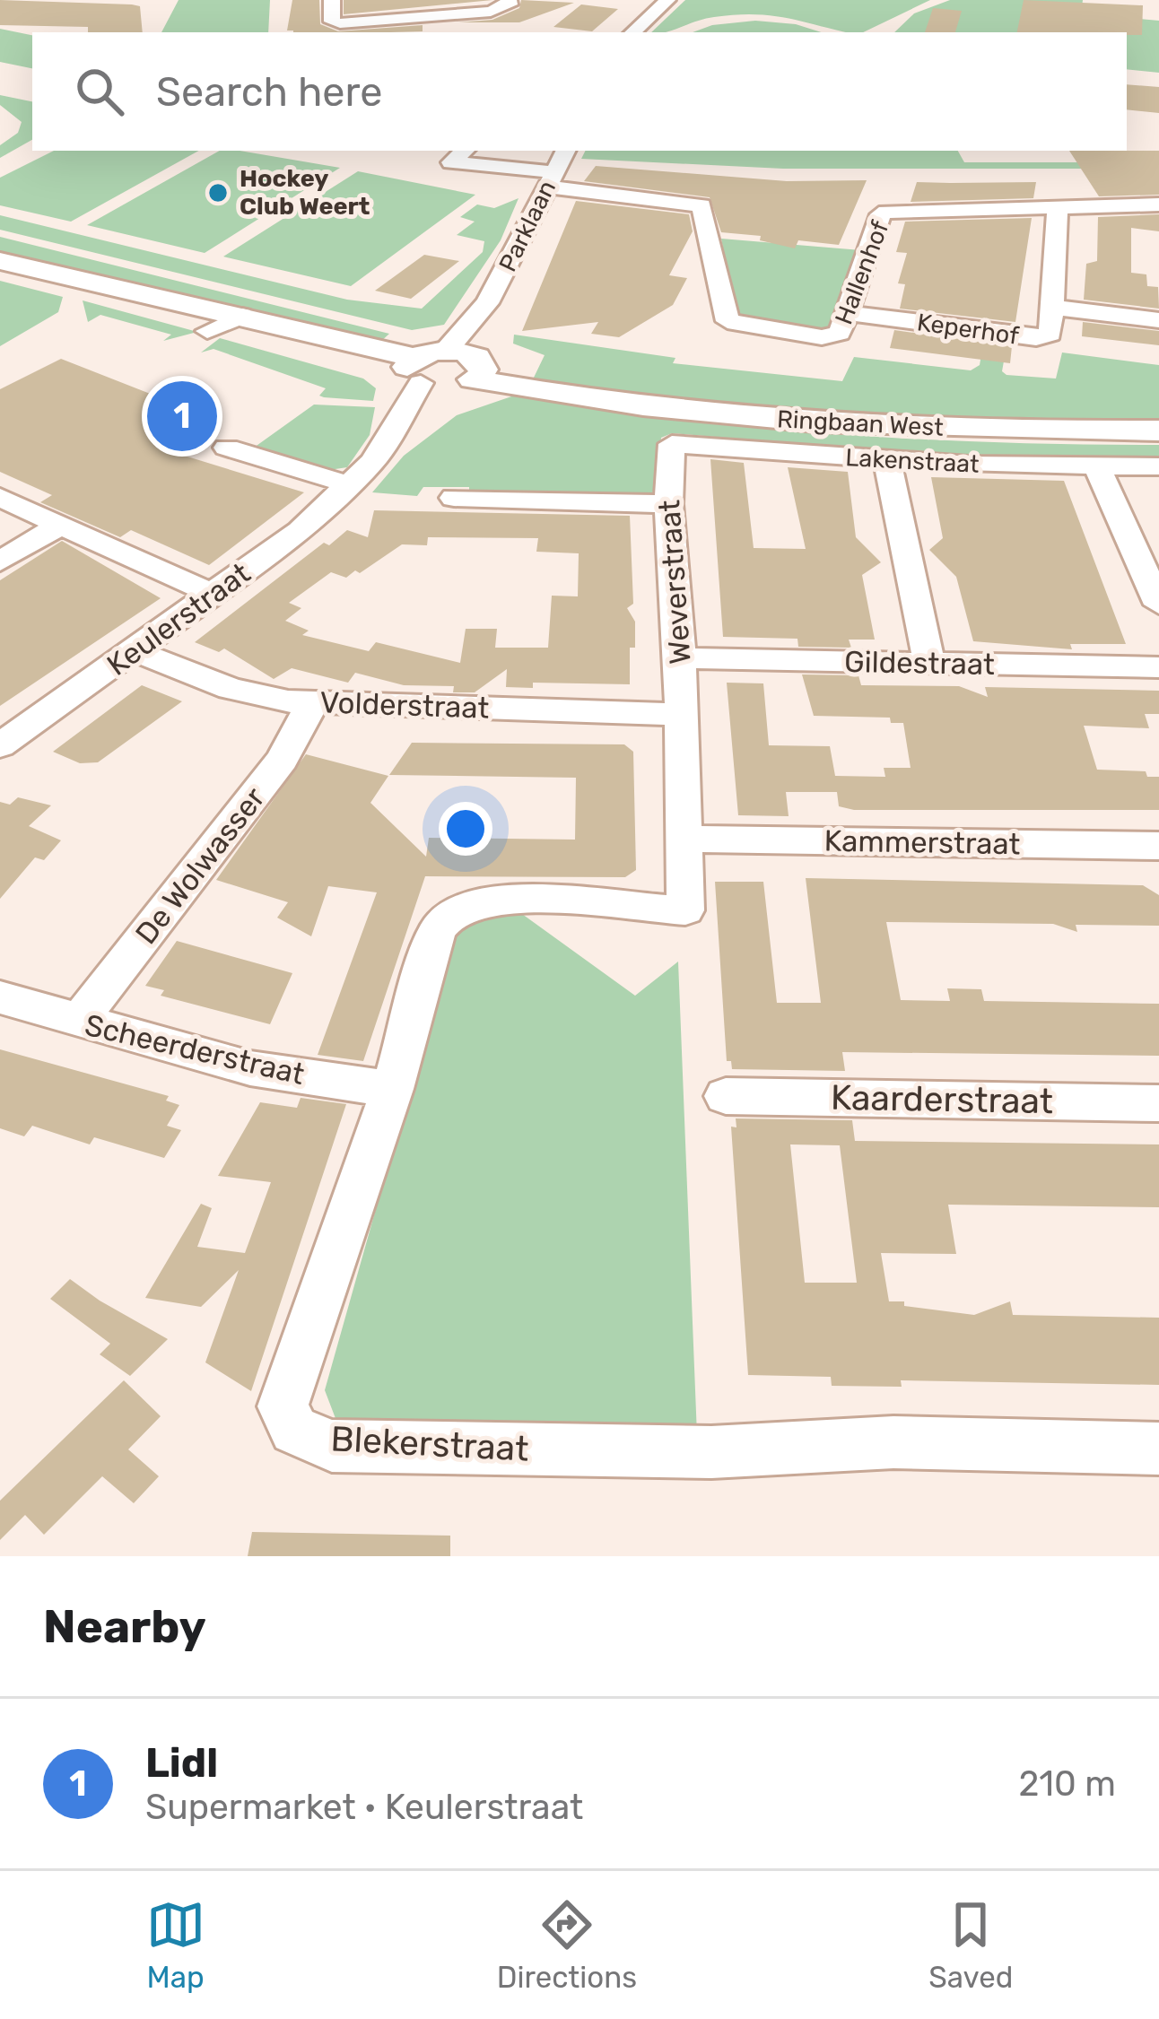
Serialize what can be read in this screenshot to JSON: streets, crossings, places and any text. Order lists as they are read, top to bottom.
{
  "streets": {
    "main road": ["Ringbaan West"],
    "street": [
      "Parklaan",
      "Hallenhof",
      "Keperhof",
      "Lakenstraat",
      "Weverstraat",
      "Keulerstraat",
      "Gildestraat",
      "Volderstraat",
      "Kammerstraat",
      "De Wolwasser",
      "Scheerderstraat",
      "Kaarderstraat",
      "Blekerstraat"
    ]
  },
  "crossings": [
    ["Parklaan", "Hallenhof"],
    ["Parklaan", "Ringbaan West"],
    ["Parklaan", "Keulerstraat"],
    ["Hallenhof", "Keperhof"],
    ["Ringbaan West", "Keulerstraat"],
    ["Lakenstraat", "Weverstraat"],
    ["Weverstraat", "Gildestraat"],
    ["Weverstraat", "Volderstraat"],
    ["Weverstraat", "Kammerstraat"],
    ["Weverstraat", "Blekerstraat"],
    ["Keulerstraat", "Volderstraat"],
    ["Volderstraat", "De Wolwasser"],
    ["De Wolwasser", "Scheerderstraat"],
    ["Scheerderstraat", "Blekerstraat"]
  ],
  "places": ["Hockey Club Weert"],
  "page": {
    "search": "Search here",
    "pins": "1",
    "heading": "Nearby",
    "list": [
      {
        "mark": "1",
        "name": "Lidl",
        "note": "Supermarket · Keulerstraat",
        "value": "210 m"
      }
    ],
    "nav": ["Map", "Directions", "Saved"]
  }
}
